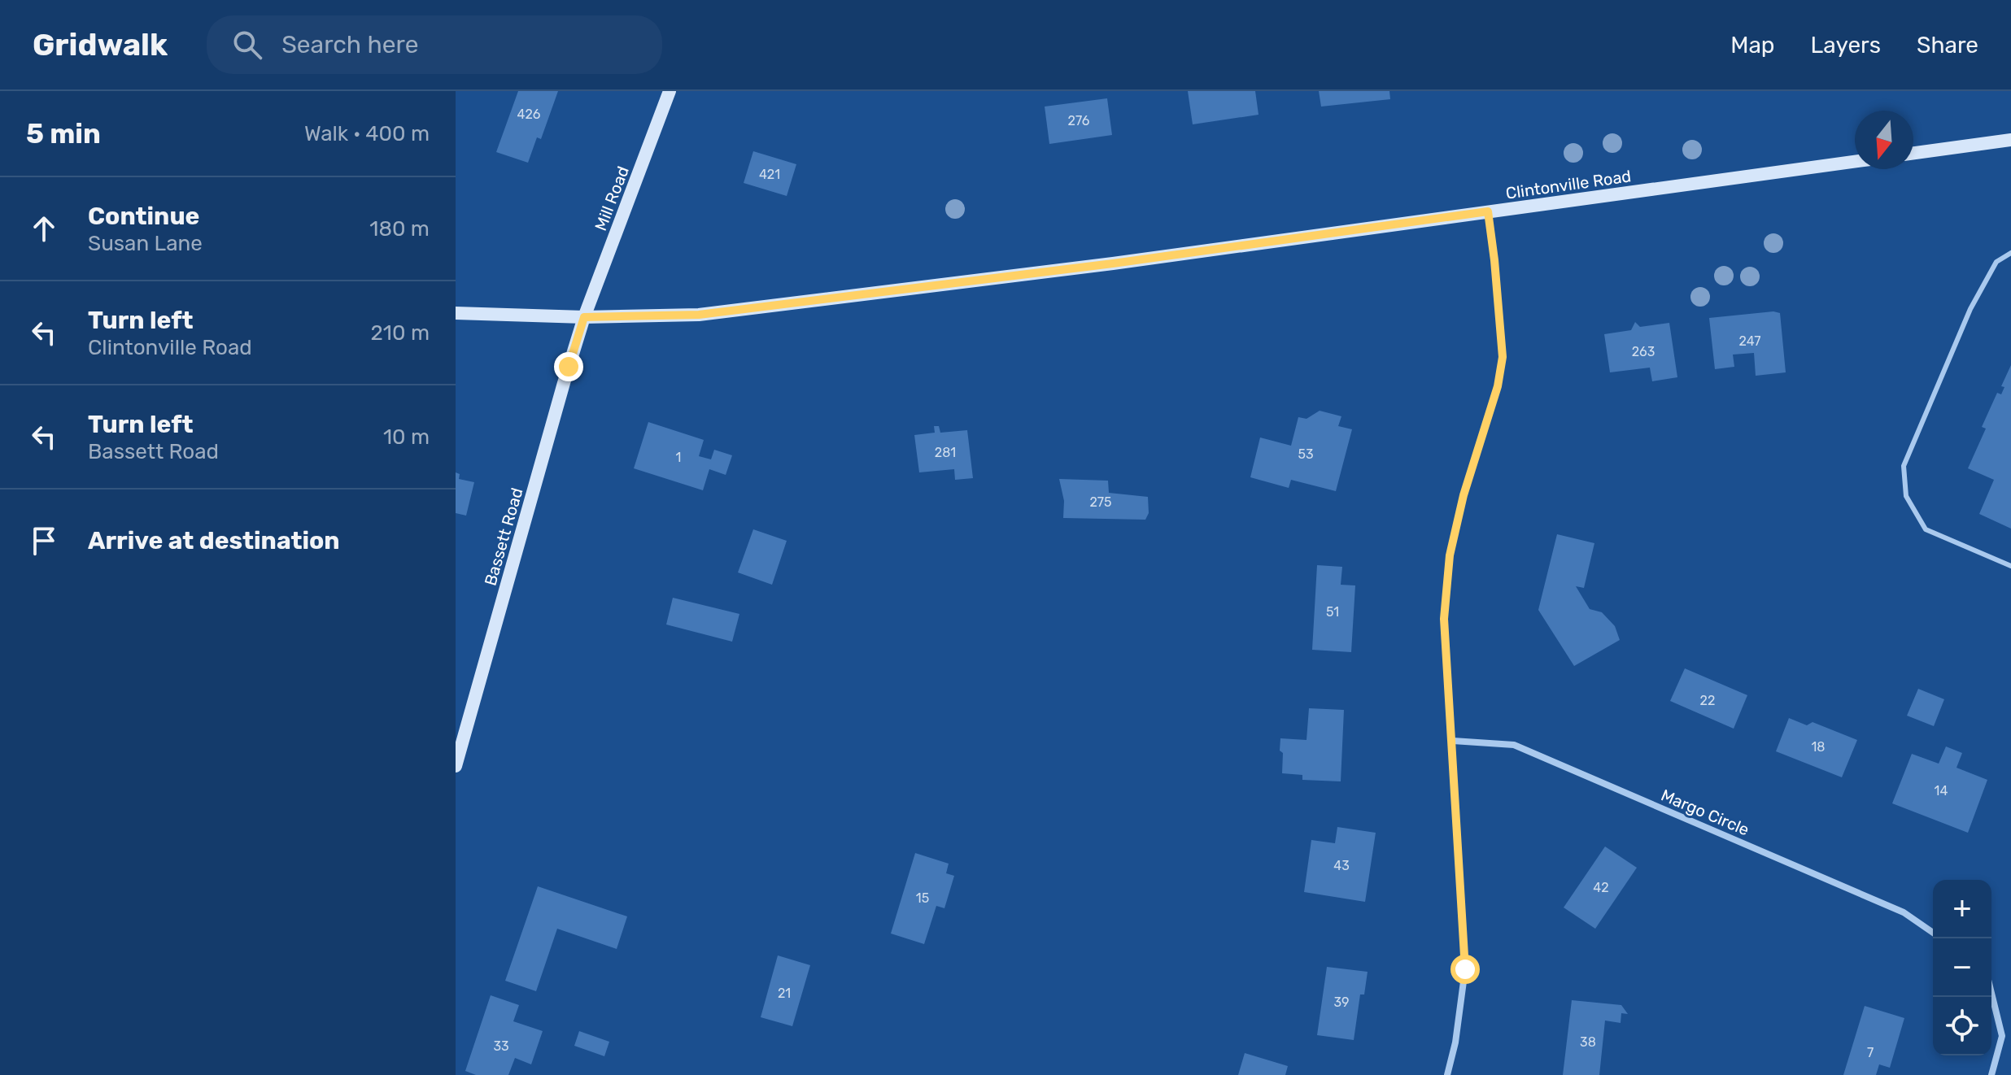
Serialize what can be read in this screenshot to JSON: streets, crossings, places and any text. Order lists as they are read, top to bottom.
{
  "streets": {
    "main road": ["Clintonville Road", "Mill Road", "Bassett Road"],
    "street": ["Margo Circle"]
  },
  "crossings": [
    ["Clintonville Road", "Mill Road"],
    ["Clintonville Road", "Bassett Road"],
    ["Mill Road", "Bassett Road"]
  ],
  "house_numbers": [
    "426",
    "276",
    "421",
    "247",
    "263",
    "281",
    "53",
    "1",
    "275",
    "51",
    "22",
    "18",
    "14",
    "43",
    "42",
    "15",
    "21",
    "39",
    "38",
    "33",
    "7"
  ],
  "north": "bottom",
  "page": {
    "header": "Gridwalk",
    "search": "Search here",
    "nav": ["Map", "Layers", "Share"],
    "heading": ["5 min", "Walk · 400 m"],
    "list": [
      ["Continue", "Susan Lane", "180 m"],
      ["Turn left", "Clintonville Road", "210 m"],
      ["Turn left", "Bassett Road", "10 m"],
      "Arrive at destination"
    ],
    "map_buttons": ["+", "−"]
  }
}
